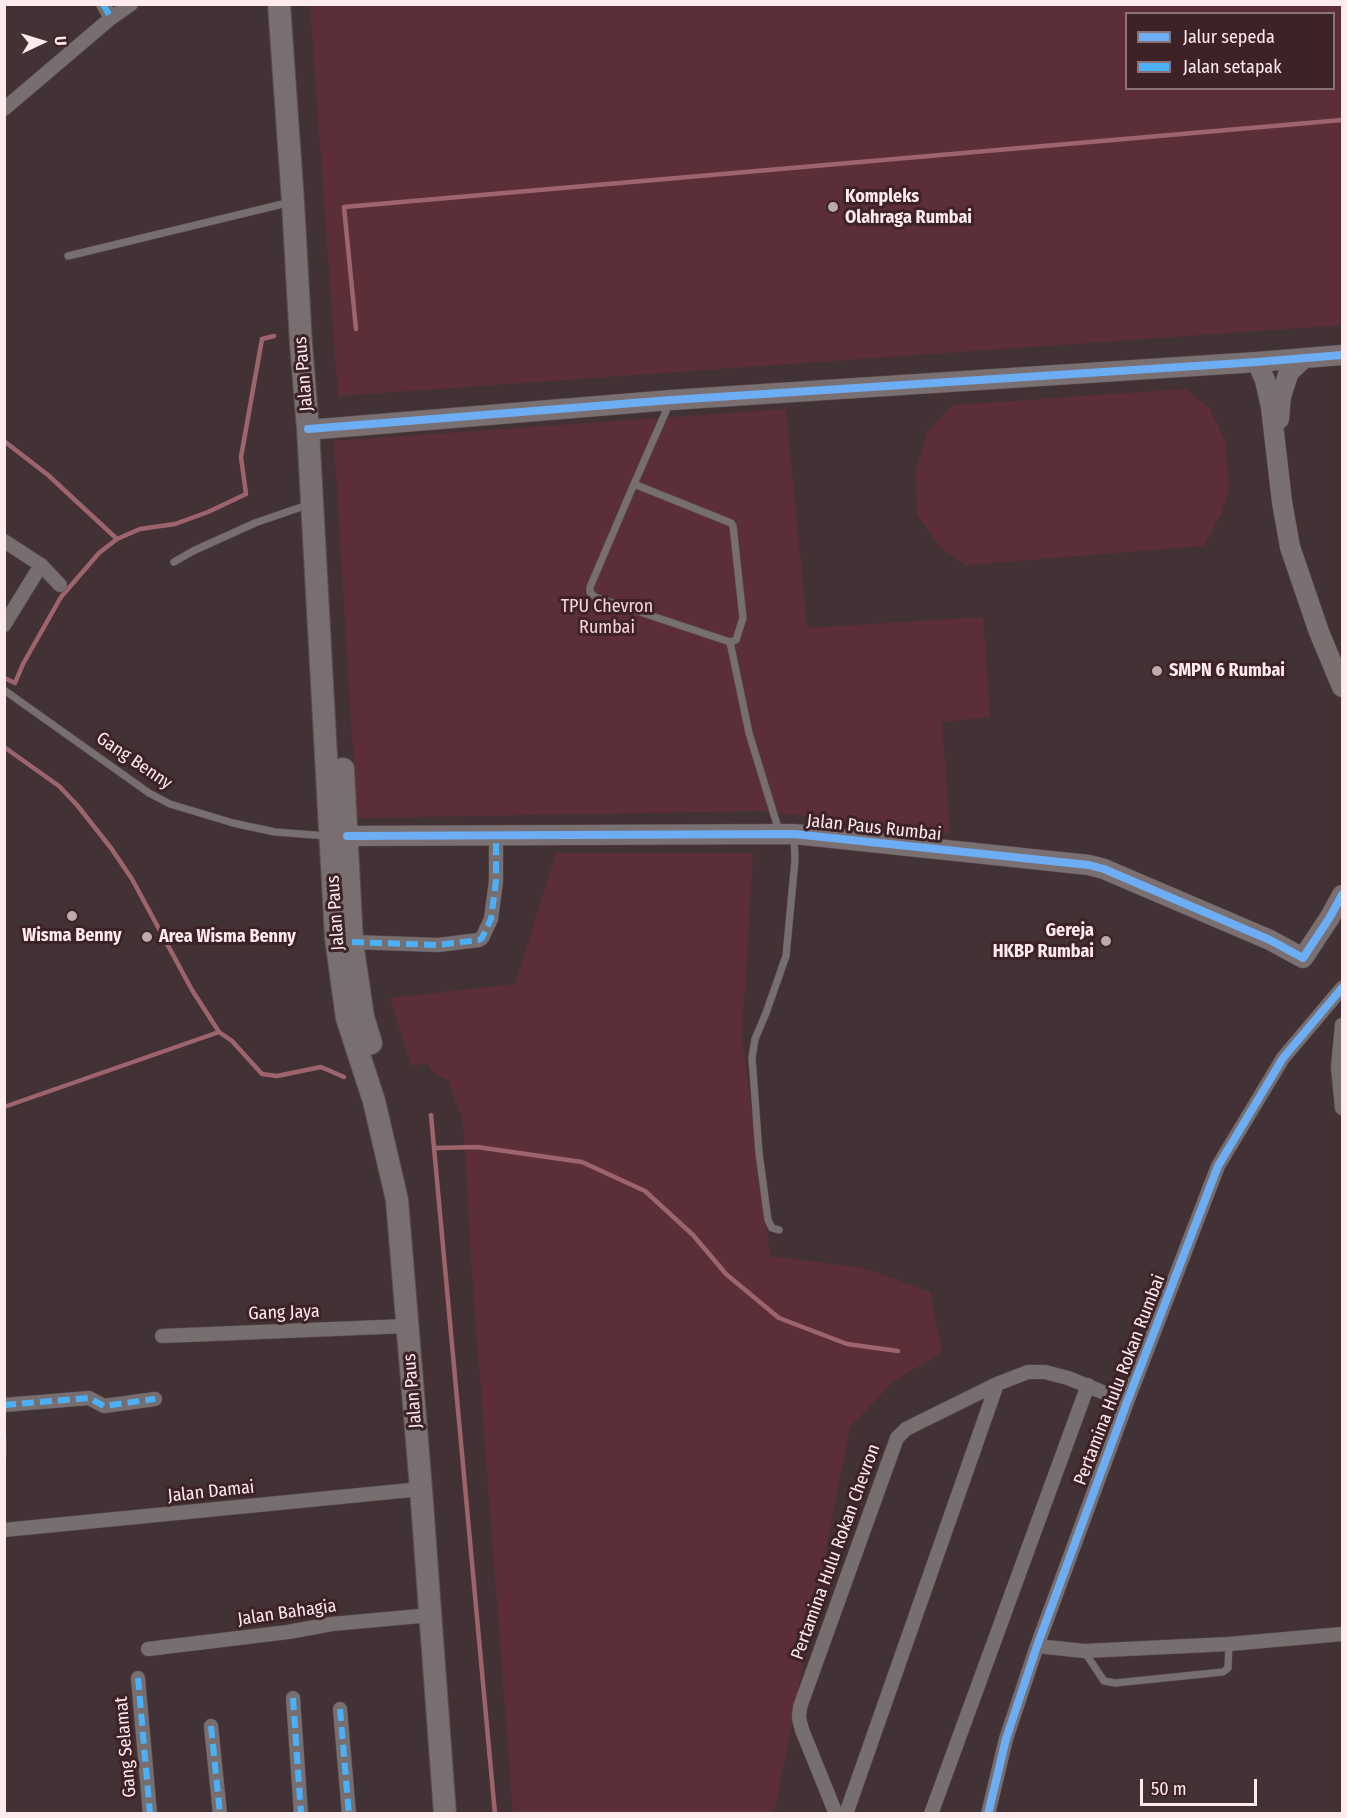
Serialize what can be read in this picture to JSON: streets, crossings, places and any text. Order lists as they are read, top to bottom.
{
  "streets": {
    "main road": ["Jalan Paus"],
    "street": [
      "Jalan Paus Rumbai",
      "Gang Jaya",
      "Pertamina Hulu Rokan Rumbai",
      "Jalan Damai",
      "Pertamina Hulu Rokan Chevron",
      "Jalan Bahagia",
      "Gang Selamat"
    ],
    "lane": ["Gang Benny"]
  },
  "crossings": [
    ["Jalan Paus", "Gang Benny"],
    ["Jalan Paus", "Jalan Paus Rumbai"],
    ["Jalan Paus", "Gang Jaya"],
    ["Jalan Paus", "Jalan Damai"],
    ["Jalan Paus", "Jalan Bahagia"],
    ["Gang Benny", "Jalan Paus Rumbai"],
    ["Pertamina Hulu Rokan Rumbai", "Pertamina Hulu Rokan Chevron"]
  ],
  "parks": ["TPU Chevron Rumbai"],
  "places": [
    "Kompleks Olahraga Rumbai",
    "SMPN 6 Rumbai",
    "Wisma Benny",
    "Area Wisma Benny",
    "Gereja HKBP Rumbai"
  ],
  "legend": ["Jalur sepeda", "Jalan setapak"],
  "scale_bar": "50 m",
  "north": "right"
}
